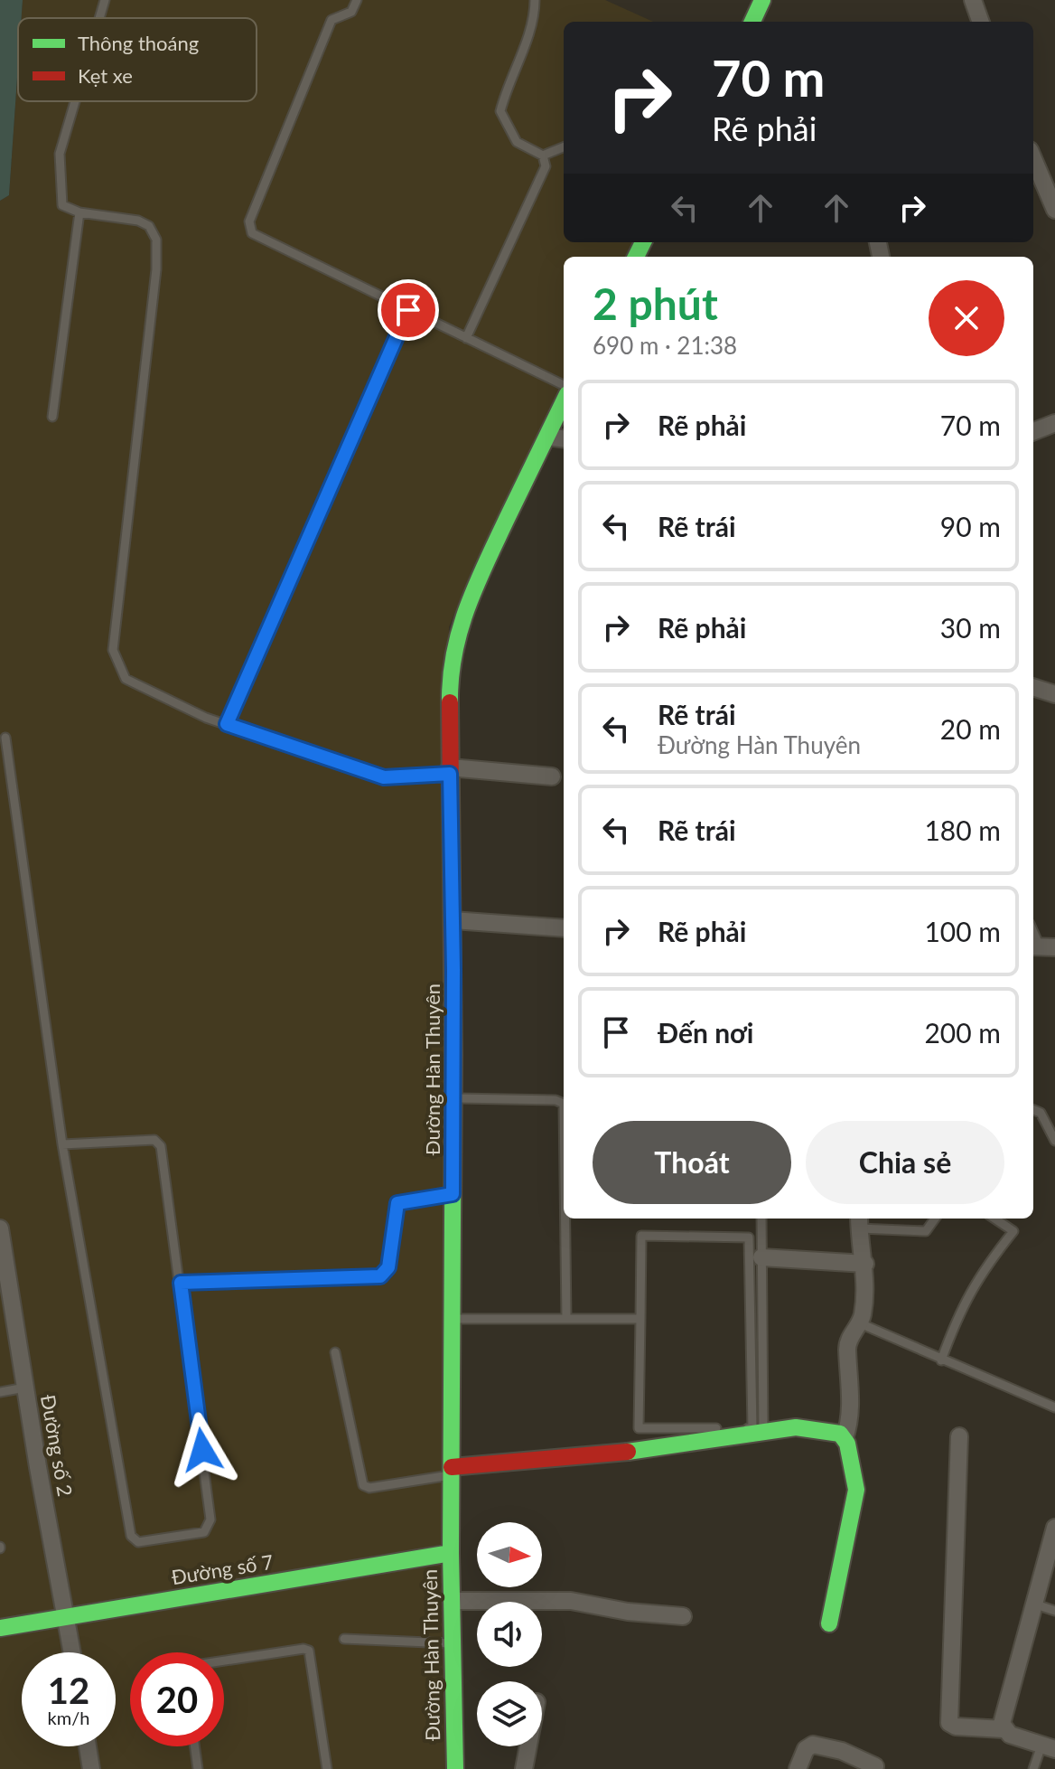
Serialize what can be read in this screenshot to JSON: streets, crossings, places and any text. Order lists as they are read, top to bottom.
{
  "streets": {
    "street": ["Đường Hàn Thuyên", "Đường số 2", "Đường số 7"]
  },
  "crossings": [
    ["Đường Hàn Thuyên", "Đường số 7"],
    ["Đường số 2", "Đường số 7"]
  ],
  "legend": ["Thông thoáng", "Kẹt xe"],
  "north": "right",
  "page": {
    "turn": ["70 m", "Rẽ phải"],
    "heading": ["2 phút", "690 m · 21:38"],
    "list": [
      {
        "name": "Rẽ phải",
        "value": "70 m"
      },
      {
        "name": "Rẽ trái",
        "value": "90 m"
      },
      {
        "name": "Rẽ phải",
        "value": "30 m"
      },
      {
        "name": "Rẽ trái",
        "note": "Đường Hàn Thuyên",
        "value": "20 m"
      },
      {
        "name": "Rẽ trái",
        "value": "180 m"
      },
      {
        "name": "Rẽ phải",
        "value": "100 m"
      },
      {
        "name": "Đến nơi",
        "value": "200 m"
      }
    ],
    "buttons": ["Thoát", "Chia sẻ"],
    "speed": "12 km/h",
    "limit": "20"
  }
}
